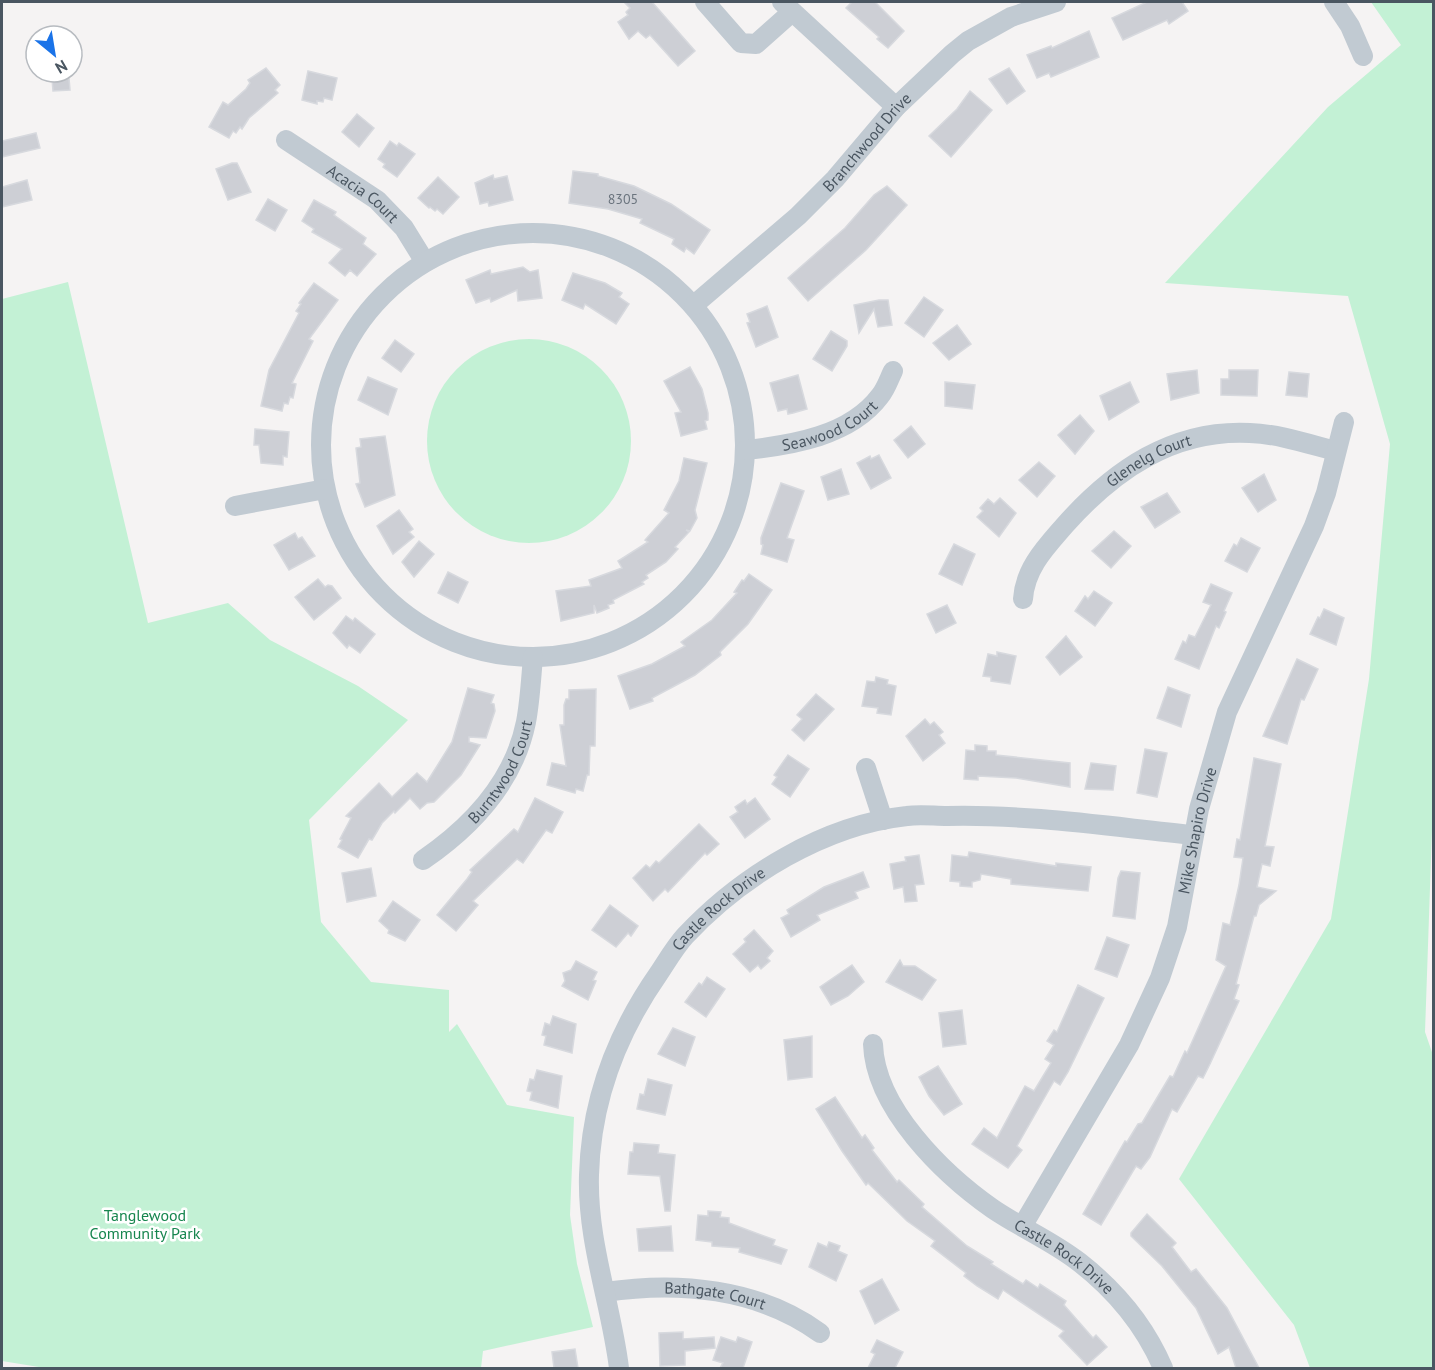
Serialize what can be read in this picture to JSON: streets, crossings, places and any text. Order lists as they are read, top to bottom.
{
  "streets": {
    "street": [
      "Branchwood Drive",
      "Acacia Court",
      "Seawood Court",
      "Glenelg Court",
      "Burntwood Court",
      "Mike Shapiro Drive",
      "Castle Rock Drive",
      "Bathgate Court"
    ]
  },
  "crossings": [
    ["Glenelg Court", "Mike Shapiro Drive"],
    ["Mike Shapiro Drive", "Castle Rock Drive"],
    ["Castle Rock Drive", "Bathgate Court"]
  ],
  "parks": ["Tanglewood Community Park"],
  "house_numbers": ["8305"],
  "north": "bottom right"
}
